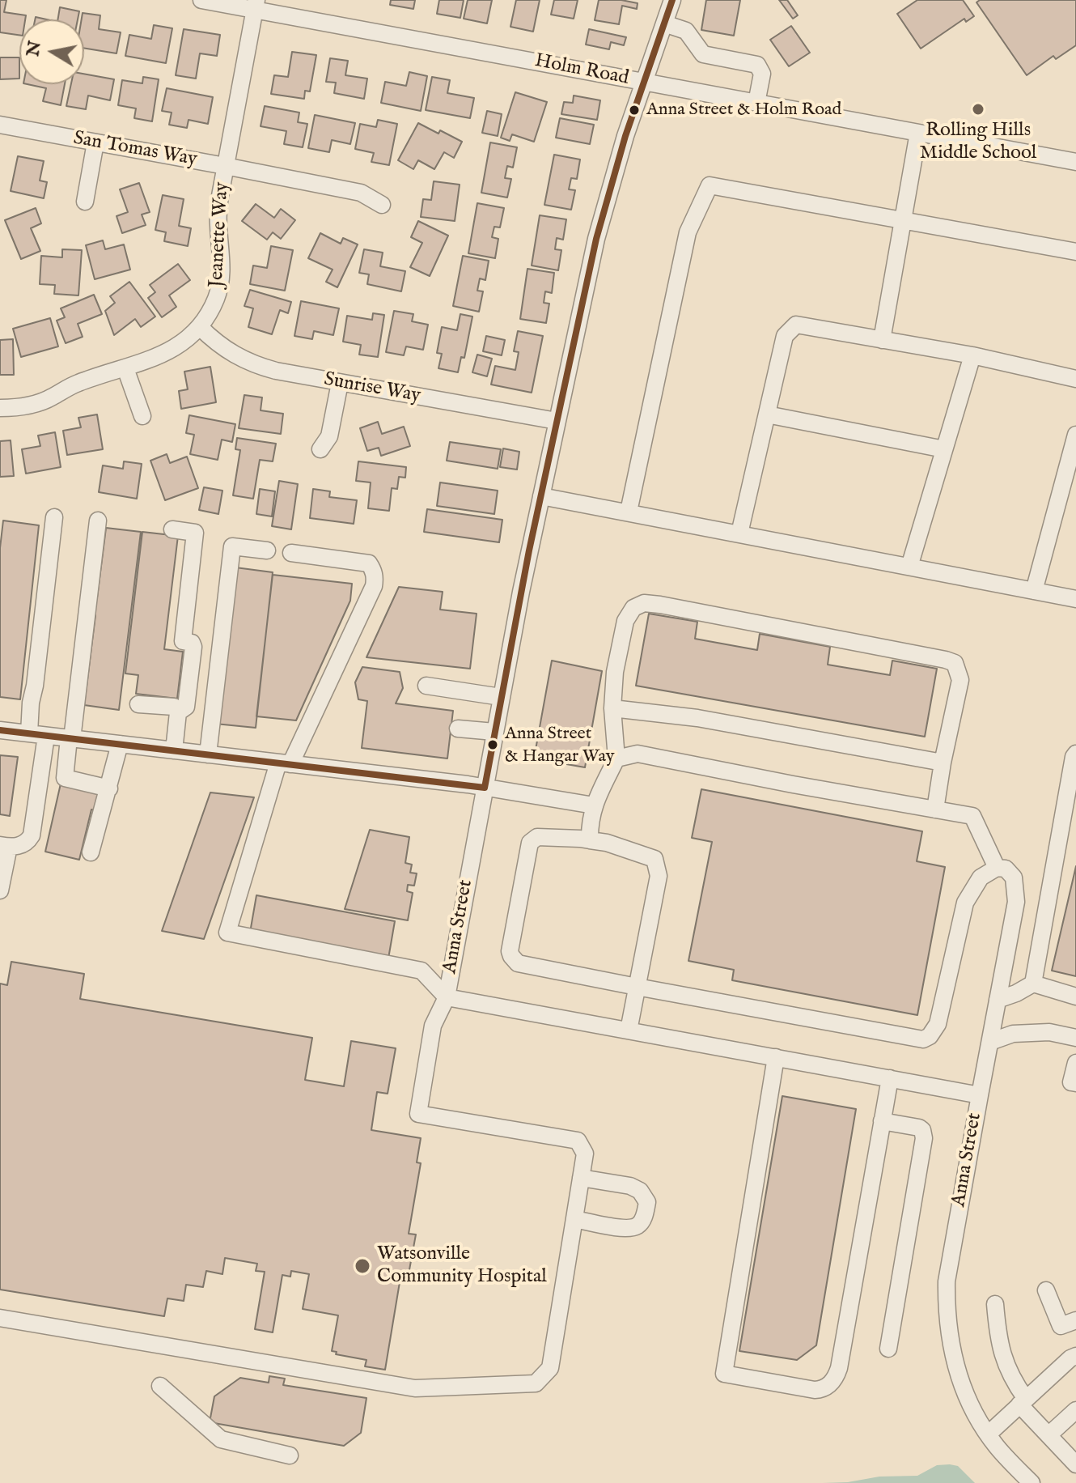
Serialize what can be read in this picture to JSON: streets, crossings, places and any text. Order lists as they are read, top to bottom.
{
  "streets": {
    "street": [
      "Holm Road",
      "San Tomas Way",
      "Jeanette Way",
      "Sunrise Way",
      "Anna Street"
    ]
  },
  "crossings": [
    ["Holm Road", "Jeanette Way"],
    ["Holm Road", "Anna Street"],
    ["San Tomas Way", "Jeanette Way"],
    ["Jeanette Way", "Sunrise Way"],
    ["Sunrise Way", "Anna Street"]
  ],
  "places": [
    "Rolling Hills Middle School",
    "Anna Street & Holm Road",
    "Anna Street & Hangar Way",
    "Watsonville Community Hospital"
  ],
  "north": "left"
}
